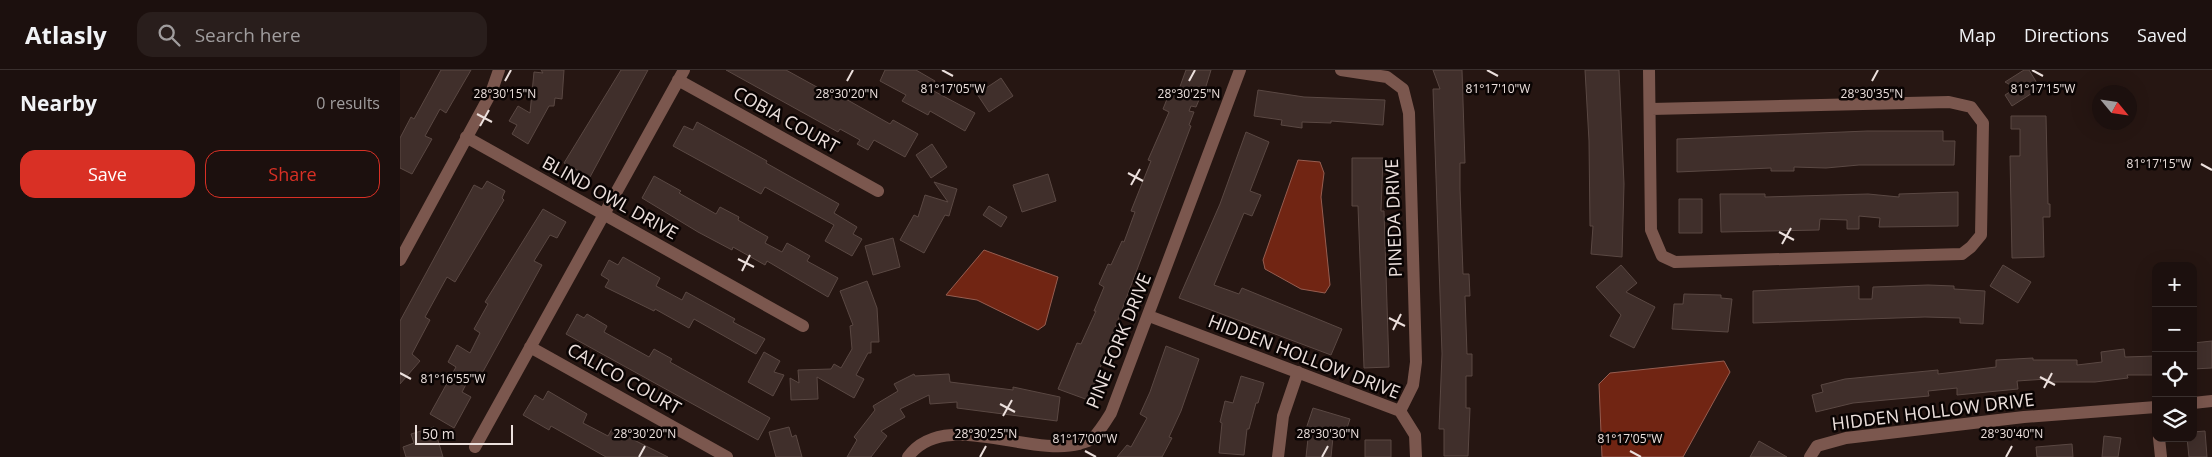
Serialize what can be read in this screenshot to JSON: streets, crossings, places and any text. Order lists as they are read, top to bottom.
{
  "streets": {
    "street": [
      "COBIA COURT",
      "BLIND OWL DRIVE",
      "PINEDA DRIVE",
      "PINE FORK DRIVE",
      "HIDDEN HOLLOW DRIVE",
      "CALICO COURT"
    ]
  },
  "crossings": [
    ["PINEDA DRIVE", "HIDDEN HOLLOW DRIVE"],
    ["PINE FORK DRIVE", "HIDDEN HOLLOW DRIVE"]
  ],
  "scale_bar": "50 m",
  "north": "bottom right",
  "page": {
    "header": "Atlasly",
    "search": "Search here",
    "nav": ["Map", "Directions", "Saved"],
    "heading": ["Nearby", "0 results"],
    "buttons": ["Save", "Share"],
    "map_buttons": ["+", "−"],
    "scale": "50 m"
  },
  "coordinates": [
    "81°17'05\"W",
    "81°17'10\"W",
    "81°17'15\"W",
    "28°30'15\"N",
    "28°30'20\"N",
    "28°30'25\"N",
    "28°30'35\"N",
    "81°16'55\"W",
    "28°30'30\"N",
    "28°30'40\"N",
    "81°17'00\"W"
  ]
}
